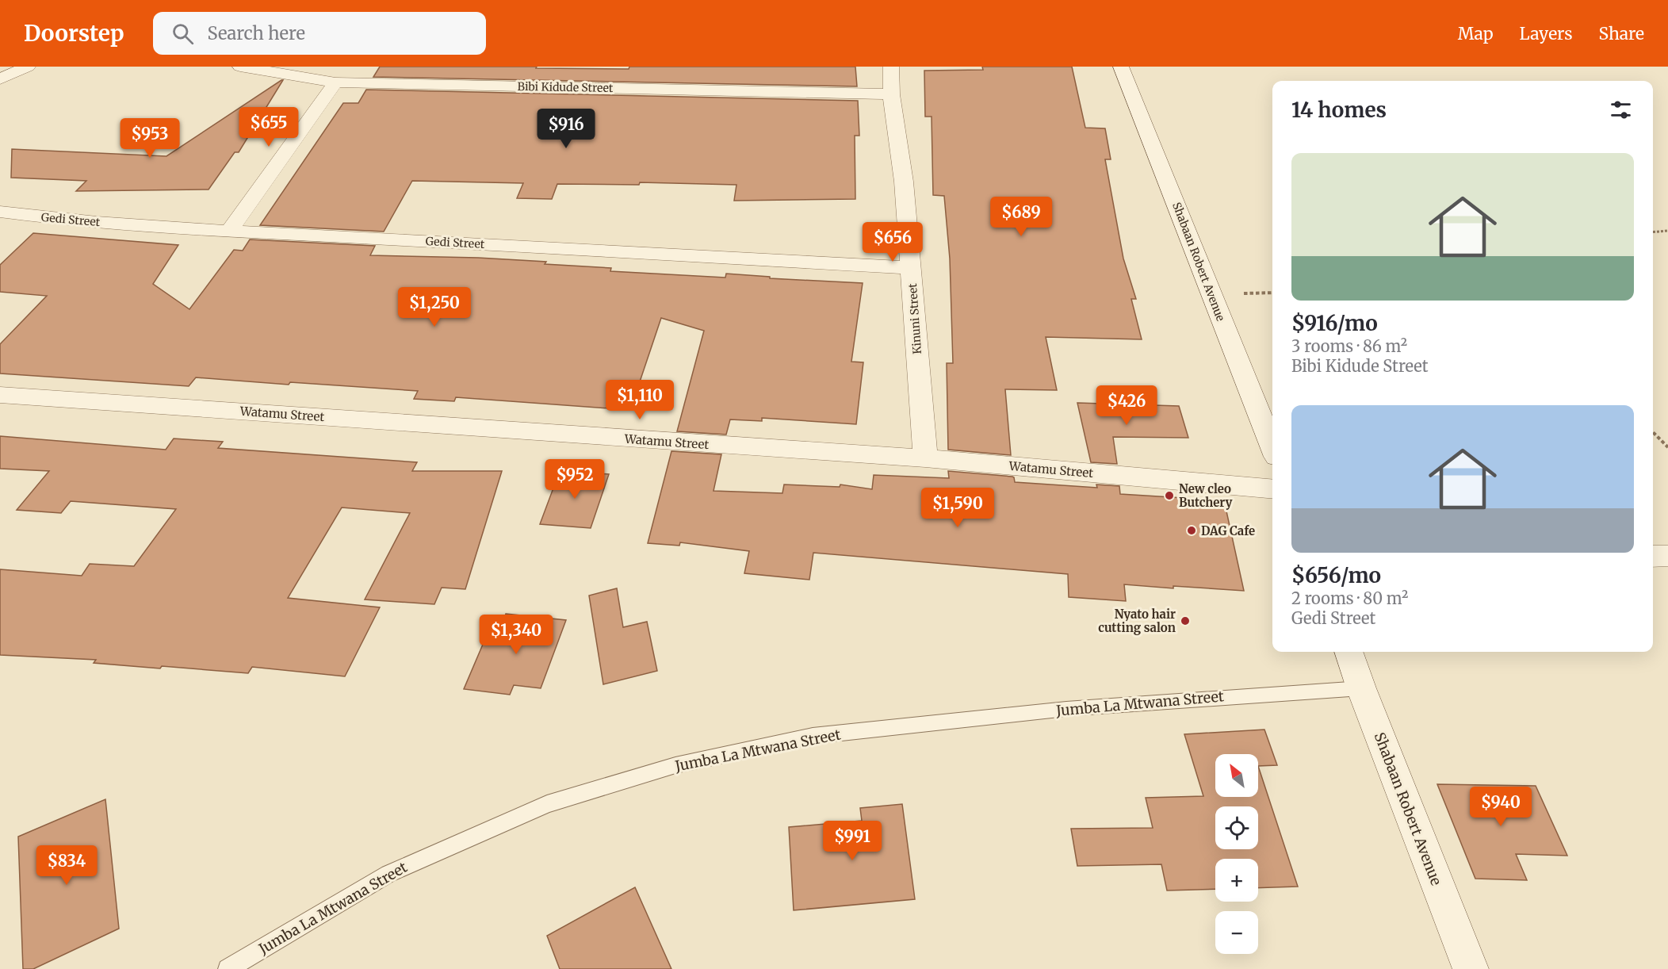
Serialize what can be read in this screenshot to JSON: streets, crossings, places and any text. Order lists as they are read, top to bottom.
{
  "streets": {
    "street": [
      "Bibi Kidude Street",
      "Gedi Street",
      "Shabaan Robert Avenue",
      "Kinuni Street",
      "Watamu Street"
    ],
    "lane": ["Jumba La Mtwana Street"]
  },
  "crossings": [
    ["Bibi Kidude Street", "Kinuni Street"],
    ["Gedi Street", "Kinuni Street"],
    ["Shabaan Robert Avenue", "Jumba La Mtwana Street"],
    ["Kinuni Street", "Watamu Street"]
  ],
  "places": ["New cleo Butchery", "DAG Cafe", "Nyato hair cutting salon"],
  "north": "top left",
  "page": {
    "header": "Doorstep",
    "search": "Search here",
    "nav": ["Map", "Layers", "Share"],
    "heading": "14 homes",
    "price": [
      "$655",
      "$916",
      "$953",
      "$689",
      "$656",
      "$1,250",
      "$1,110",
      "$426",
      "$952",
      "$1,590",
      "$1,340",
      "$940",
      "$991",
      "$834"
    ],
    "list": [
      {
        "name": "$916/mo",
        "note": "3 rooms · 86 m² · Bibi Kidude Street"
      },
      {
        "name": "$656/mo",
        "note": "2 rooms · 80 m² · Gedi Street"
      }
    ],
    "map_buttons": ["+", "−"]
  }
}
